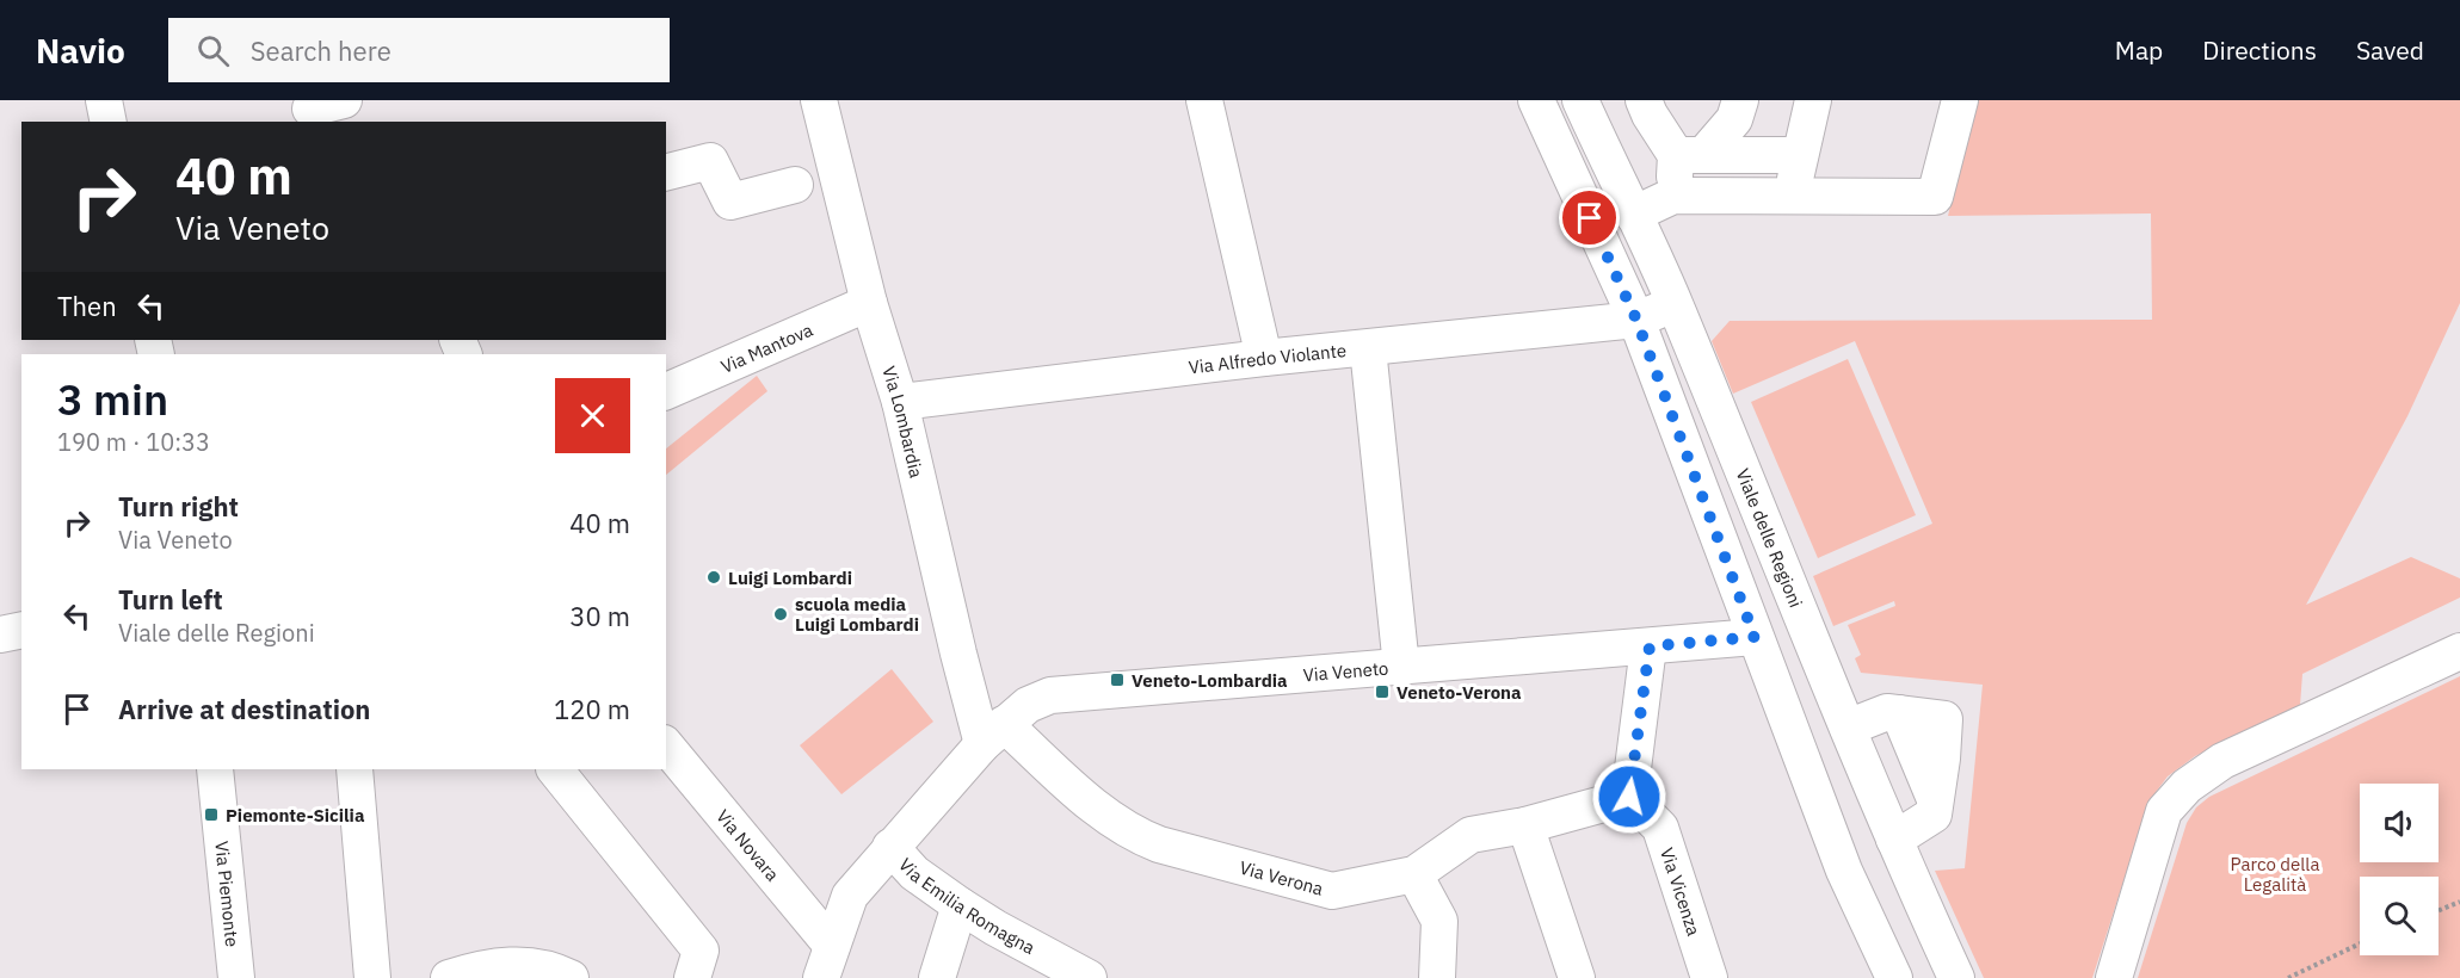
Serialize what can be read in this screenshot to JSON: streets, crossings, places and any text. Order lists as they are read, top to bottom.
{
  "streets": {
    "street": [
      "Via Mantova",
      "Via Alfredo Violante",
      "Via Lombardia",
      "Viale delle Regioni",
      "Via Veneto",
      "Via Novara",
      "Via Verona",
      "Via Vicenza",
      "Via Piemonte",
      "Via Emilia Romagna"
    ]
  },
  "crossings": [
    ["Via Mantova", "Via Lombardia"],
    ["Via Alfredo Violante", "Via Lombardia"],
    ["Via Alfredo Violante", "Viale delle Regioni"],
    ["Via Lombardia", "Via Veneto"],
    ["Via Lombardia", "Via Verona"],
    ["Via Veneto", "Via Novara"],
    ["Via Veneto", "Via Verona"],
    ["Via Veneto", "Via Emilia Romagna"],
    ["Via Verona", "Via Vicenza"]
  ],
  "parks": ["Parco della Legalità"],
  "places": {
    "other": ["Luigi Lombardi", "scuola media Luigi Lombardi"],
    "transit": ["Veneto-Lombardia", "Veneto-Verona", "Piemonte-Sicilia"]
  },
  "page": {
    "header": "Navio",
    "search": "Search here",
    "nav": ["Map", "Directions", "Saved"],
    "turn": ["40 m", "Via Veneto"],
    "then": "Then",
    "heading": ["3 min", "190 m · 10:33"],
    "list": [
      {
        "name": "Turn right",
        "note": "Via Veneto",
        "value": "40 m"
      },
      {
        "name": "Turn left",
        "note": "Viale delle Regioni",
        "value": "30 m"
      },
      {
        "name": "Arrive at destination",
        "value": "120 m"
      }
    ]
  }
}
